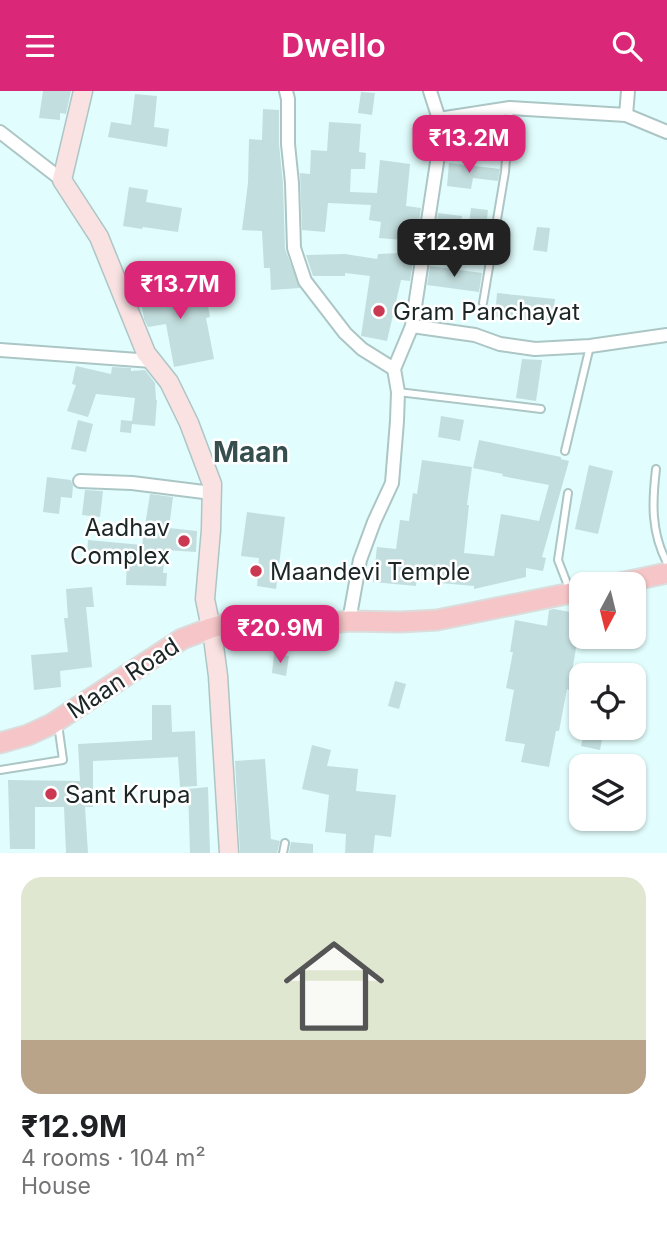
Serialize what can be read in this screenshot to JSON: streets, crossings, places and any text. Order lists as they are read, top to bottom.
{
  "streets": {
    "main road": ["Maan Road"]
  },
  "districts": ["Maan"],
  "places": [
    "Gram Panchayat",
    "Aadhav Complex",
    "Maandevi Temple",
    "Sant Krupa"
  ],
  "north": "bottom",
  "page": {
    "header": "Dwello",
    "price": [
      "₹13.2M",
      "₹12.9M",
      "₹13.7M",
      "₹20.9M"
    ],
    "list": [
      {
        "name": "₹12.9M",
        "note": "4 rooms · 104 m² · House"
      }
    ]
  }
}
